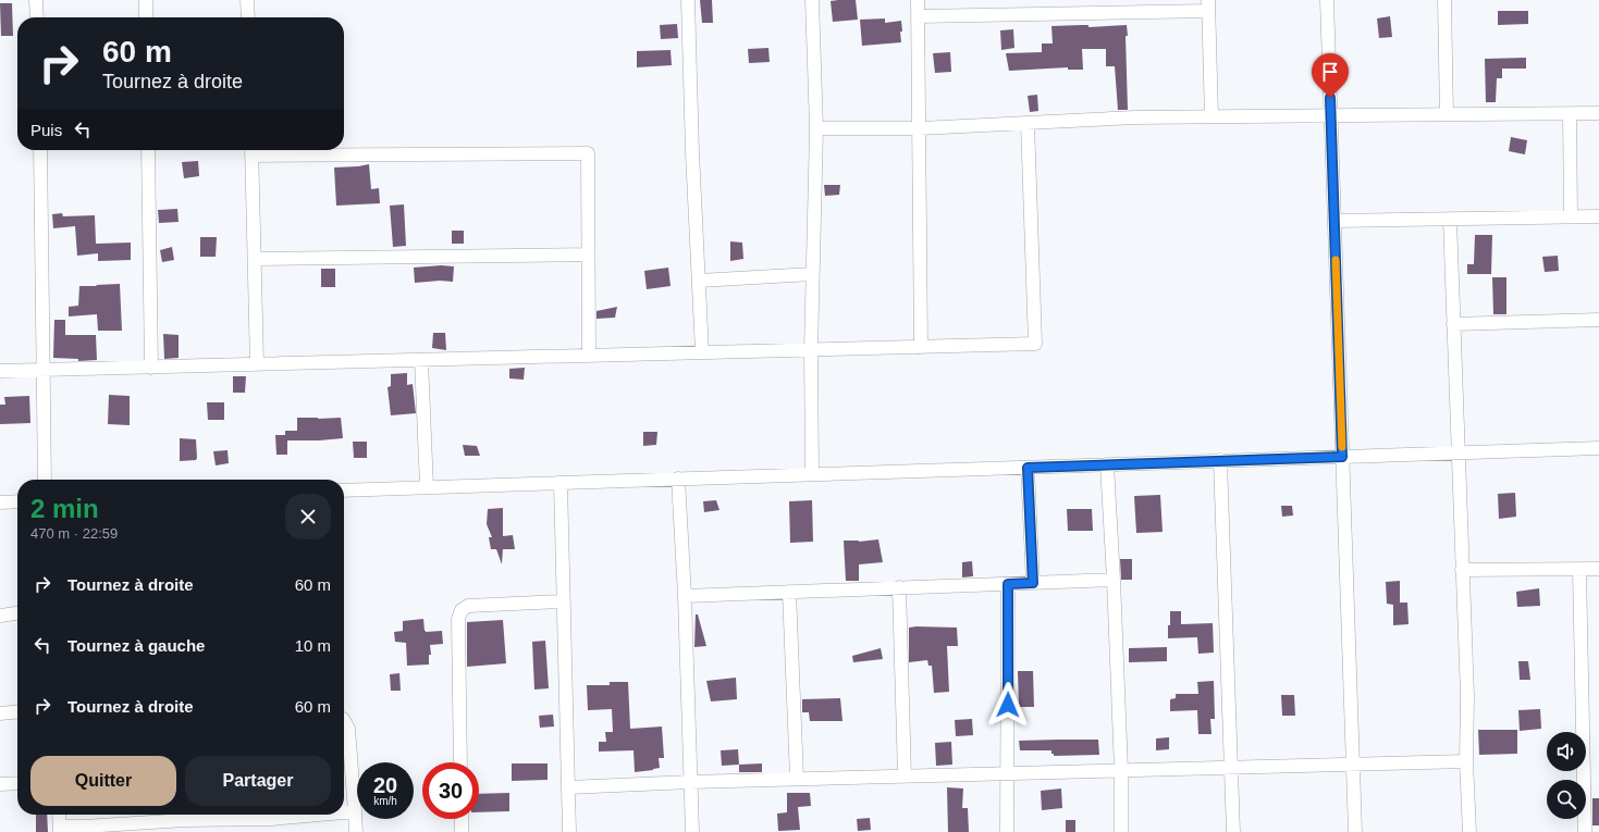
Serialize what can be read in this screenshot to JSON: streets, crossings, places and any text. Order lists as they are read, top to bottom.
{
  "page": {
    "turn": ["60 m", "Tournez à droite"],
    "then": "Puis",
    "heading": ["2 min", "470 m · 22:59"],
    "list": [
      {
        "name": "Tournez à droite",
        "value": "60 m"
      },
      {
        "name": "Tournez à gauche",
        "value": "10 m"
      },
      {
        "name": "Tournez à droite",
        "value": "60 m"
      }
    ],
    "buttons": ["Quitter", "Partager"],
    "speed": "20 km/h",
    "limit": "30"
  }
}
